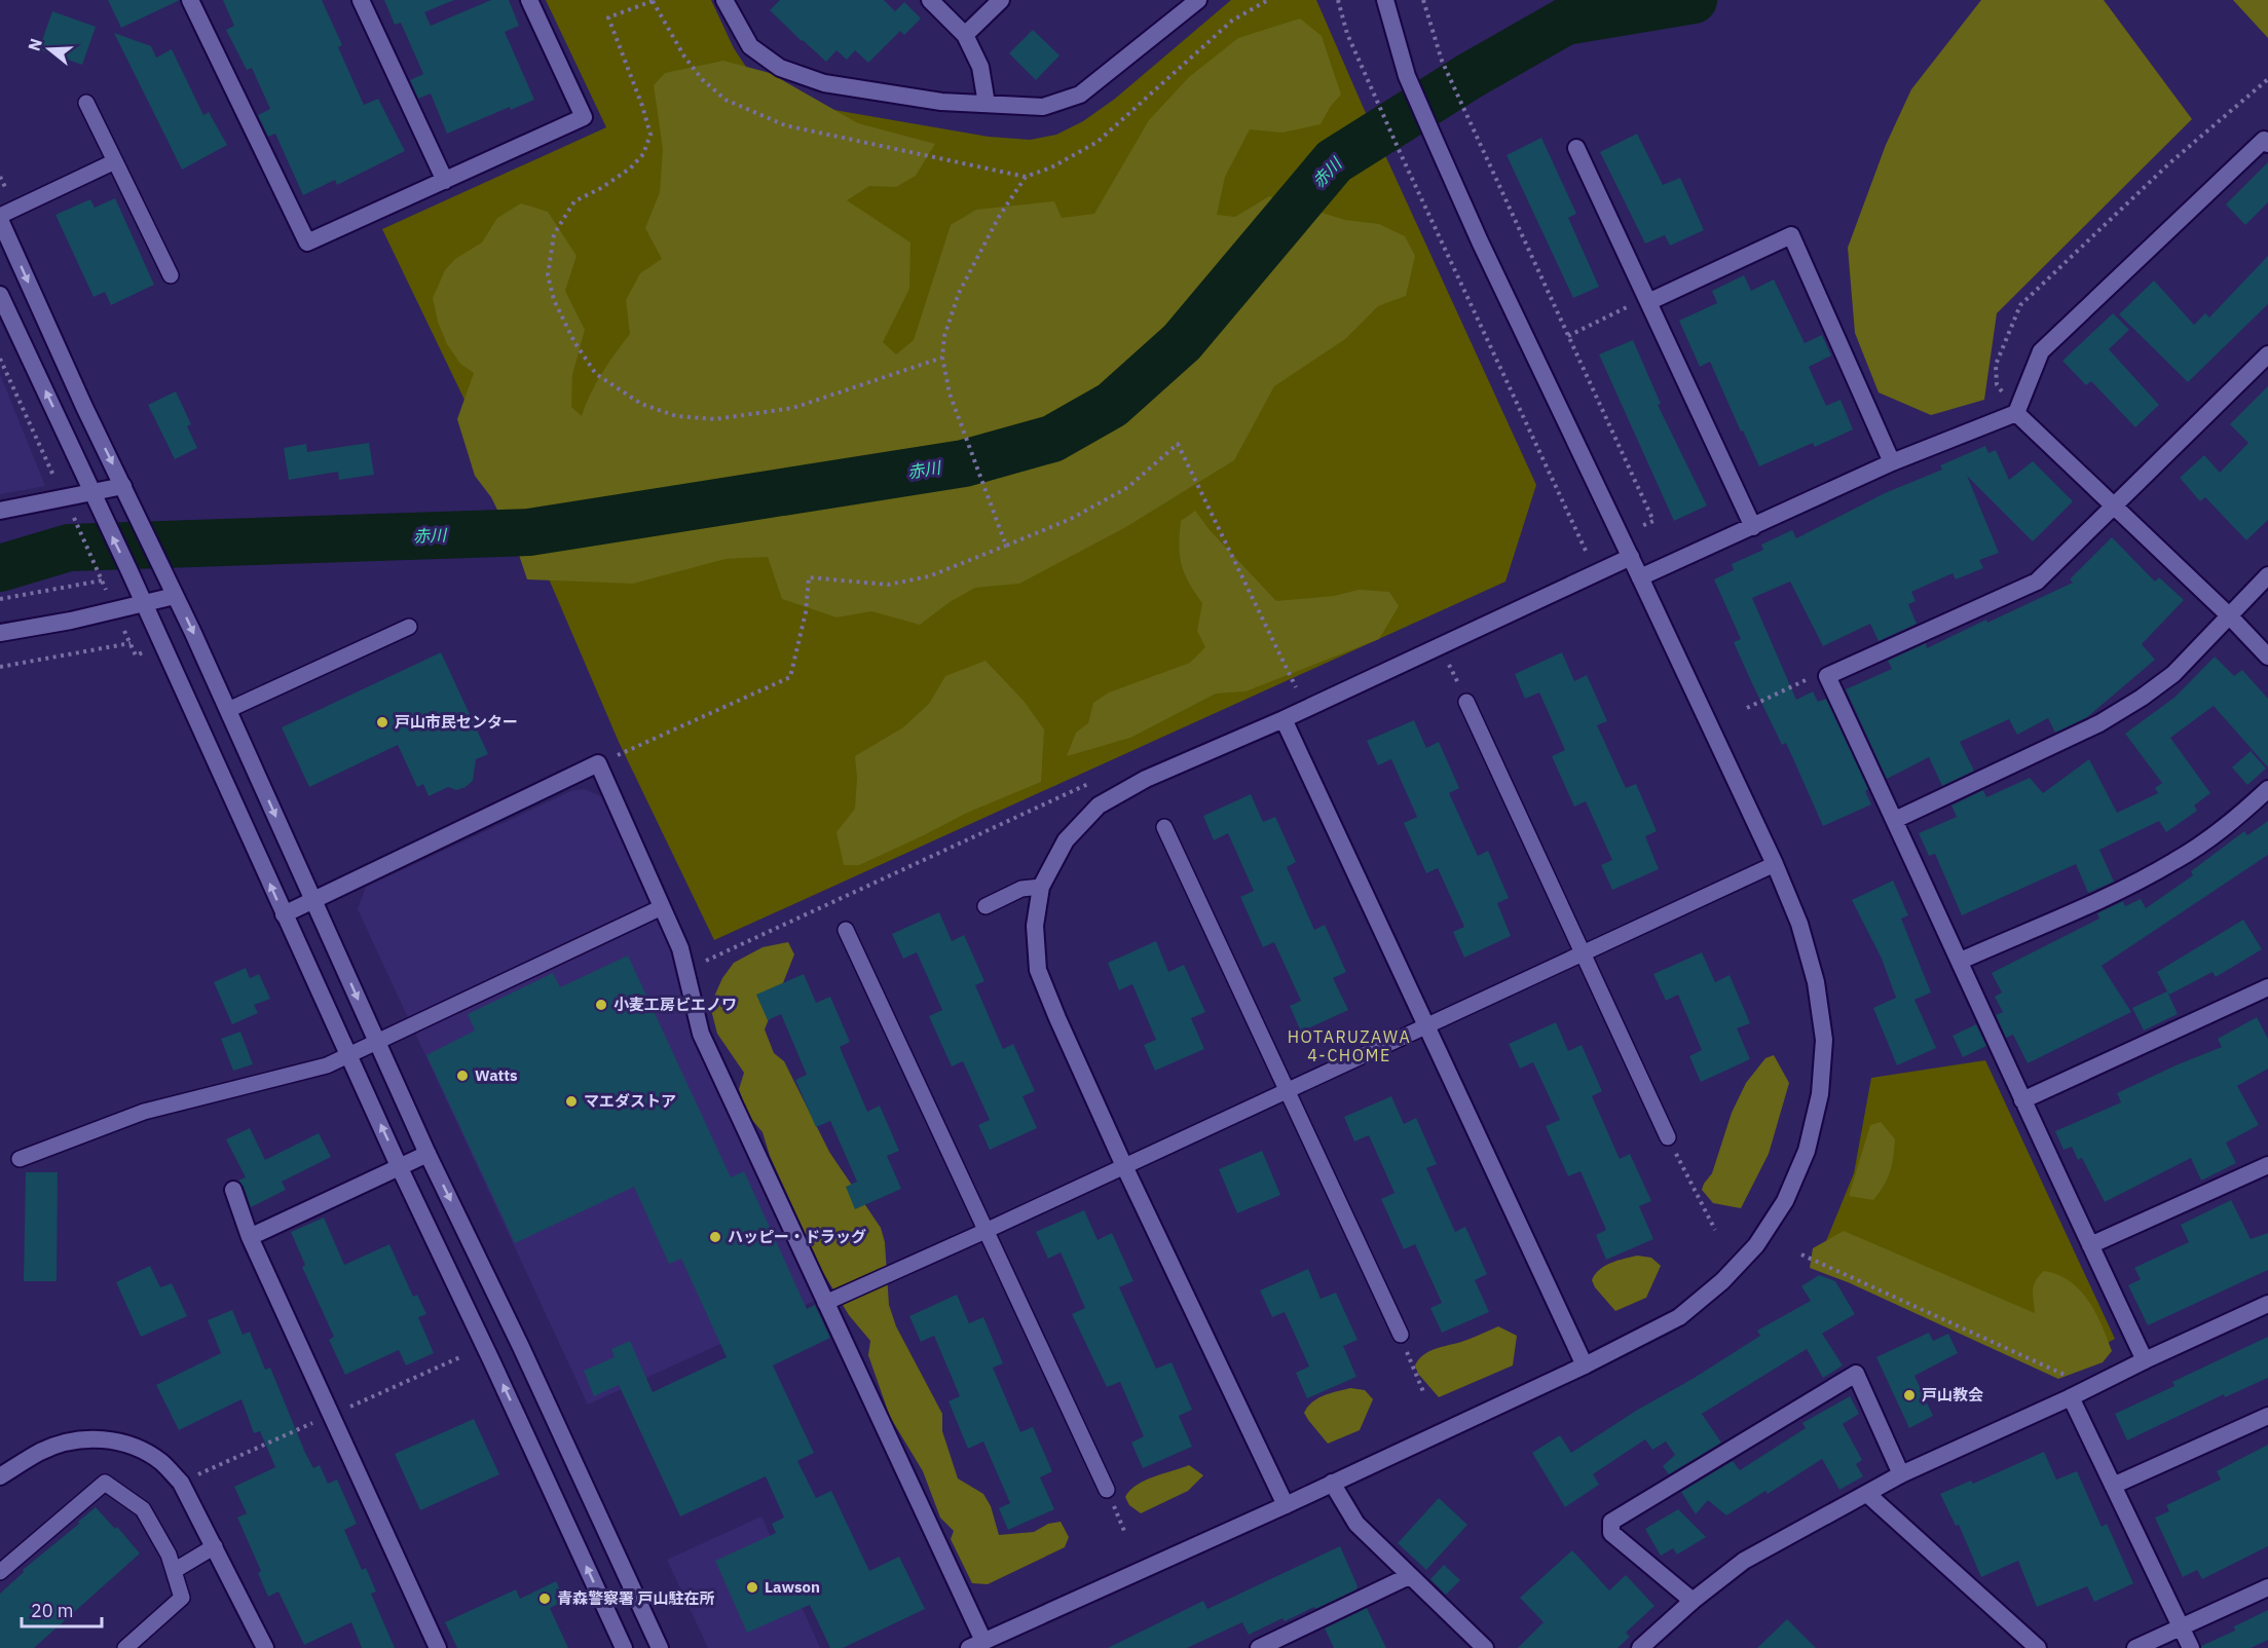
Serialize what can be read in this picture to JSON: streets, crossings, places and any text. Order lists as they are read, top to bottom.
{
  "districts": ["HOTARUZAWA 4-CHOME"],
  "water": ["赤川"],
  "places": [
    "戸山市民センター",
    "小麦工房ビエノワ",
    "Watts",
    "マエダストア",
    "ハッピー・ドラッグ",
    "戸山教会",
    "Lawson",
    "青森警察署 戸山駐在所"
  ],
  "scale_bar": "20 m",
  "north": "left"
}
